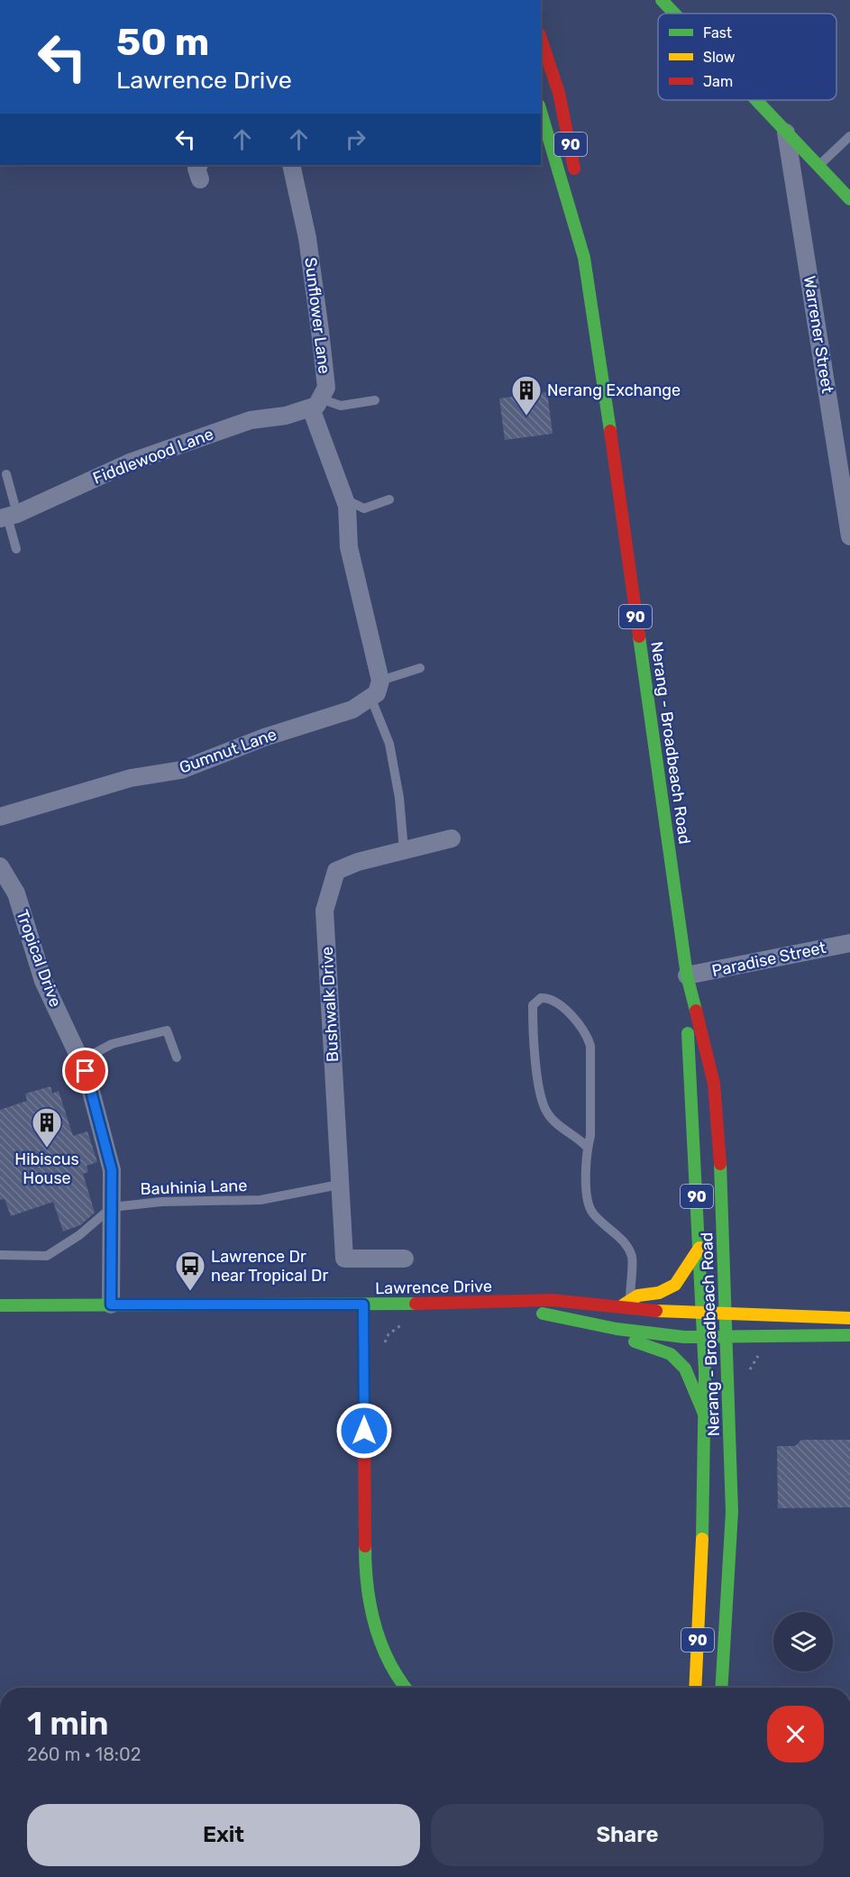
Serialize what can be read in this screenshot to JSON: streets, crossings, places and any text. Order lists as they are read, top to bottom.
{
  "streets": {
    "main road": ["90", "Nerang - Broadbeach Road", "Lawrence Drive"],
    "street": [
      "Sunflower Lane",
      "Warrener Street",
      "Fiddlewood Lane",
      "Gumnut Lane",
      "Tropical Drive",
      "Paradise Street",
      "Bushwalk Drive"
    ],
    "lane": ["Bauhinia Lane"]
  },
  "crossings": [
    ["Sunflower Lane", "Fiddlewood Lane"],
    ["Nerang - Broadbeach Road", "Paradise Street"],
    ["Nerang - Broadbeach Road", "Lawrence Drive"],
    ["Tropical Drive", "Bauhinia Lane"],
    ["Tropical Drive", "Lawrence Drive"],
    ["Bushwalk Drive", "Bauhinia Lane"]
  ],
  "places": {
    "building": ["Nerang Exchange", "Hibiscus House"],
    "bus stop": ["Lawrence Dr near Tropical Dr"]
  },
  "legend": ["Fast", "Slow", "Jam"],
  "page": {
    "turn": ["50 m", "Lawrence Drive"],
    "heading": ["1 min", "260 m · 18:02"],
    "buttons": ["Exit", "Share"]
  }
}
